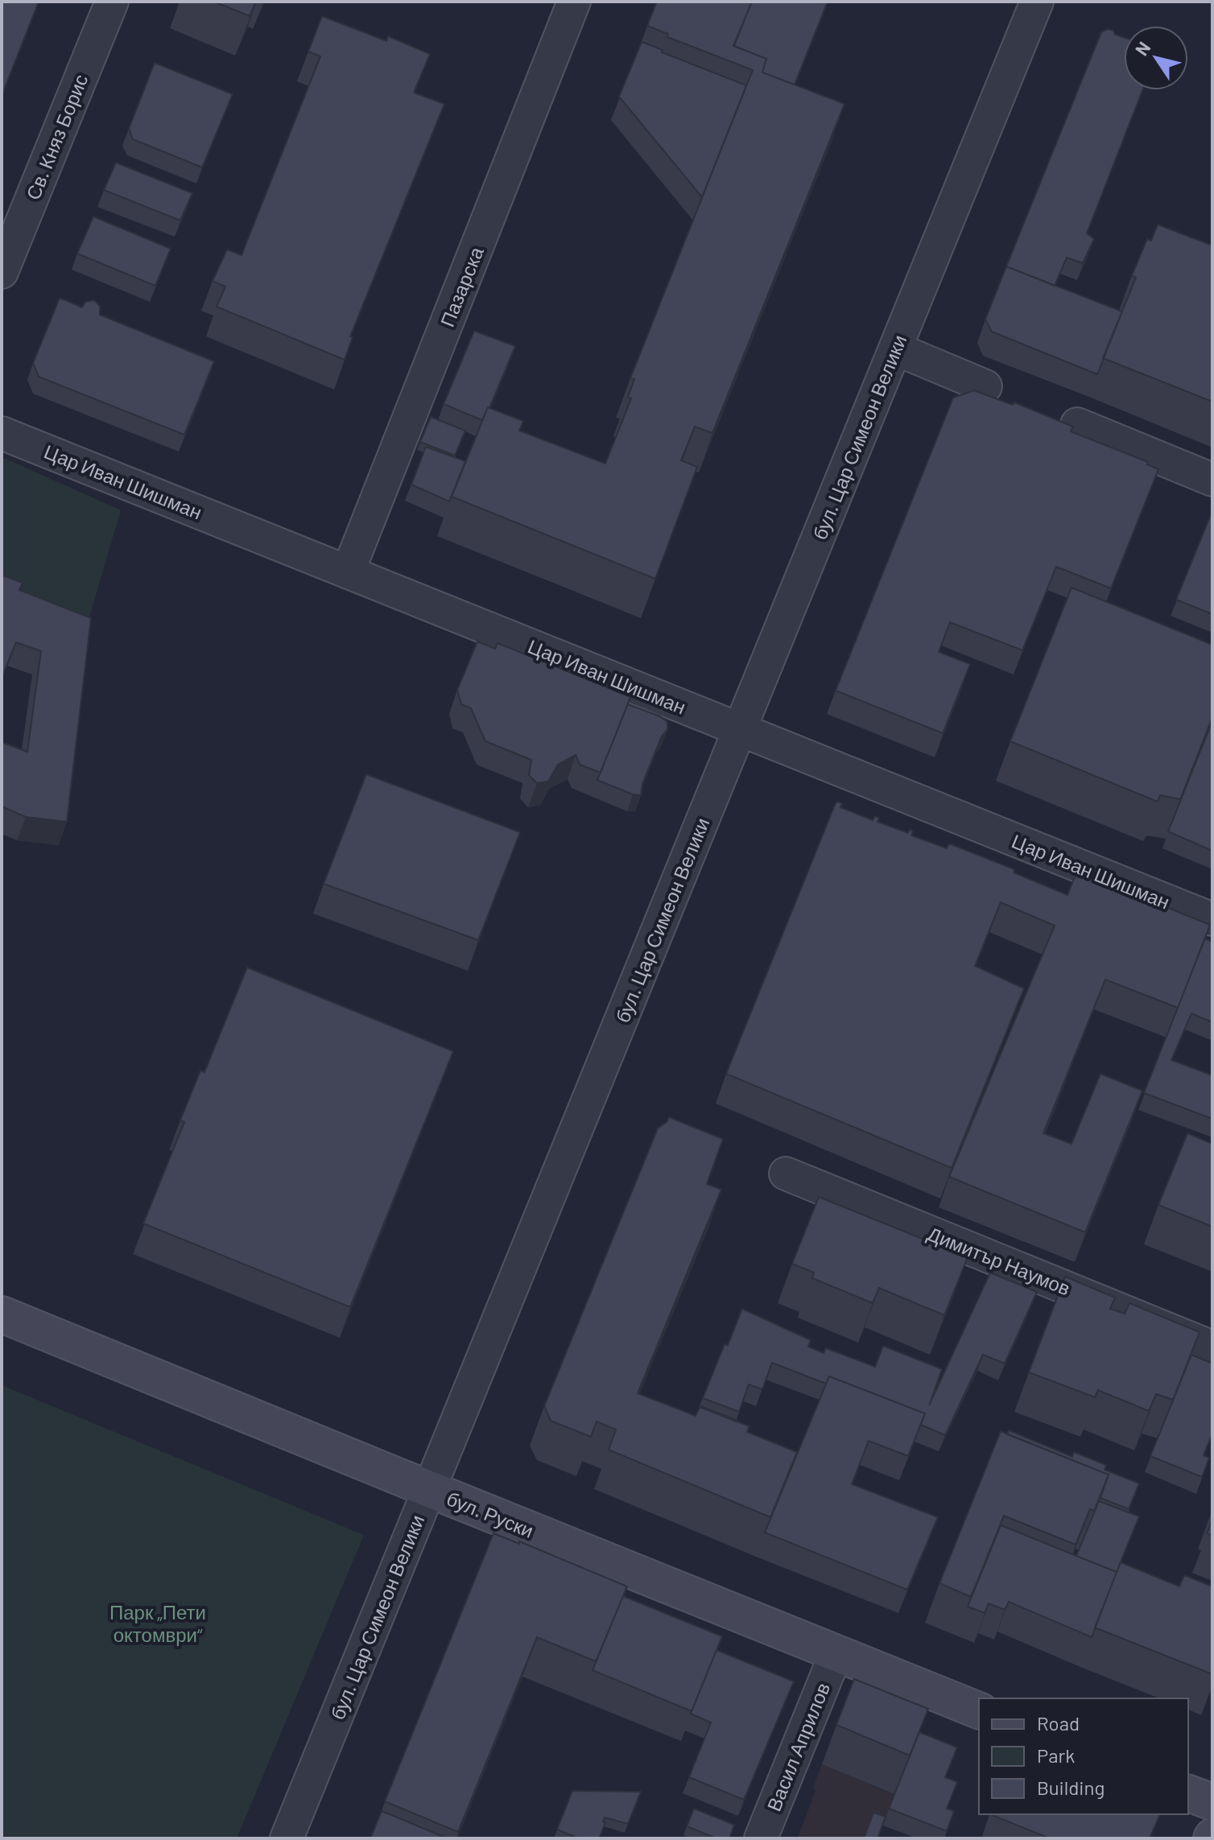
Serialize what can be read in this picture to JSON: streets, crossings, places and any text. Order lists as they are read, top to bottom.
{
  "streets": {
    "street": [
      "Св. Княз Борис",
      "Пазарска",
      "бул. Цар Симеон Велики",
      "Цар Иван Шишман",
      "Димитър Наумов",
      "бул. Руски",
      "Васил Априлов"
    ]
  },
  "crossings": [
    ["Пазарска", "Цар Иван Шишман"],
    ["бул. Цар Симеон Велики", "Цар Иван Шишман"],
    ["бул. Цар Симеон Велики", "бул. Руски"],
    ["бул. Руски", "Васил Априлов"]
  ],
  "parks": ["Парк „Пети октомври“"],
  "legend": ["Road", "Park", "Building"],
  "north": "top left"
}
